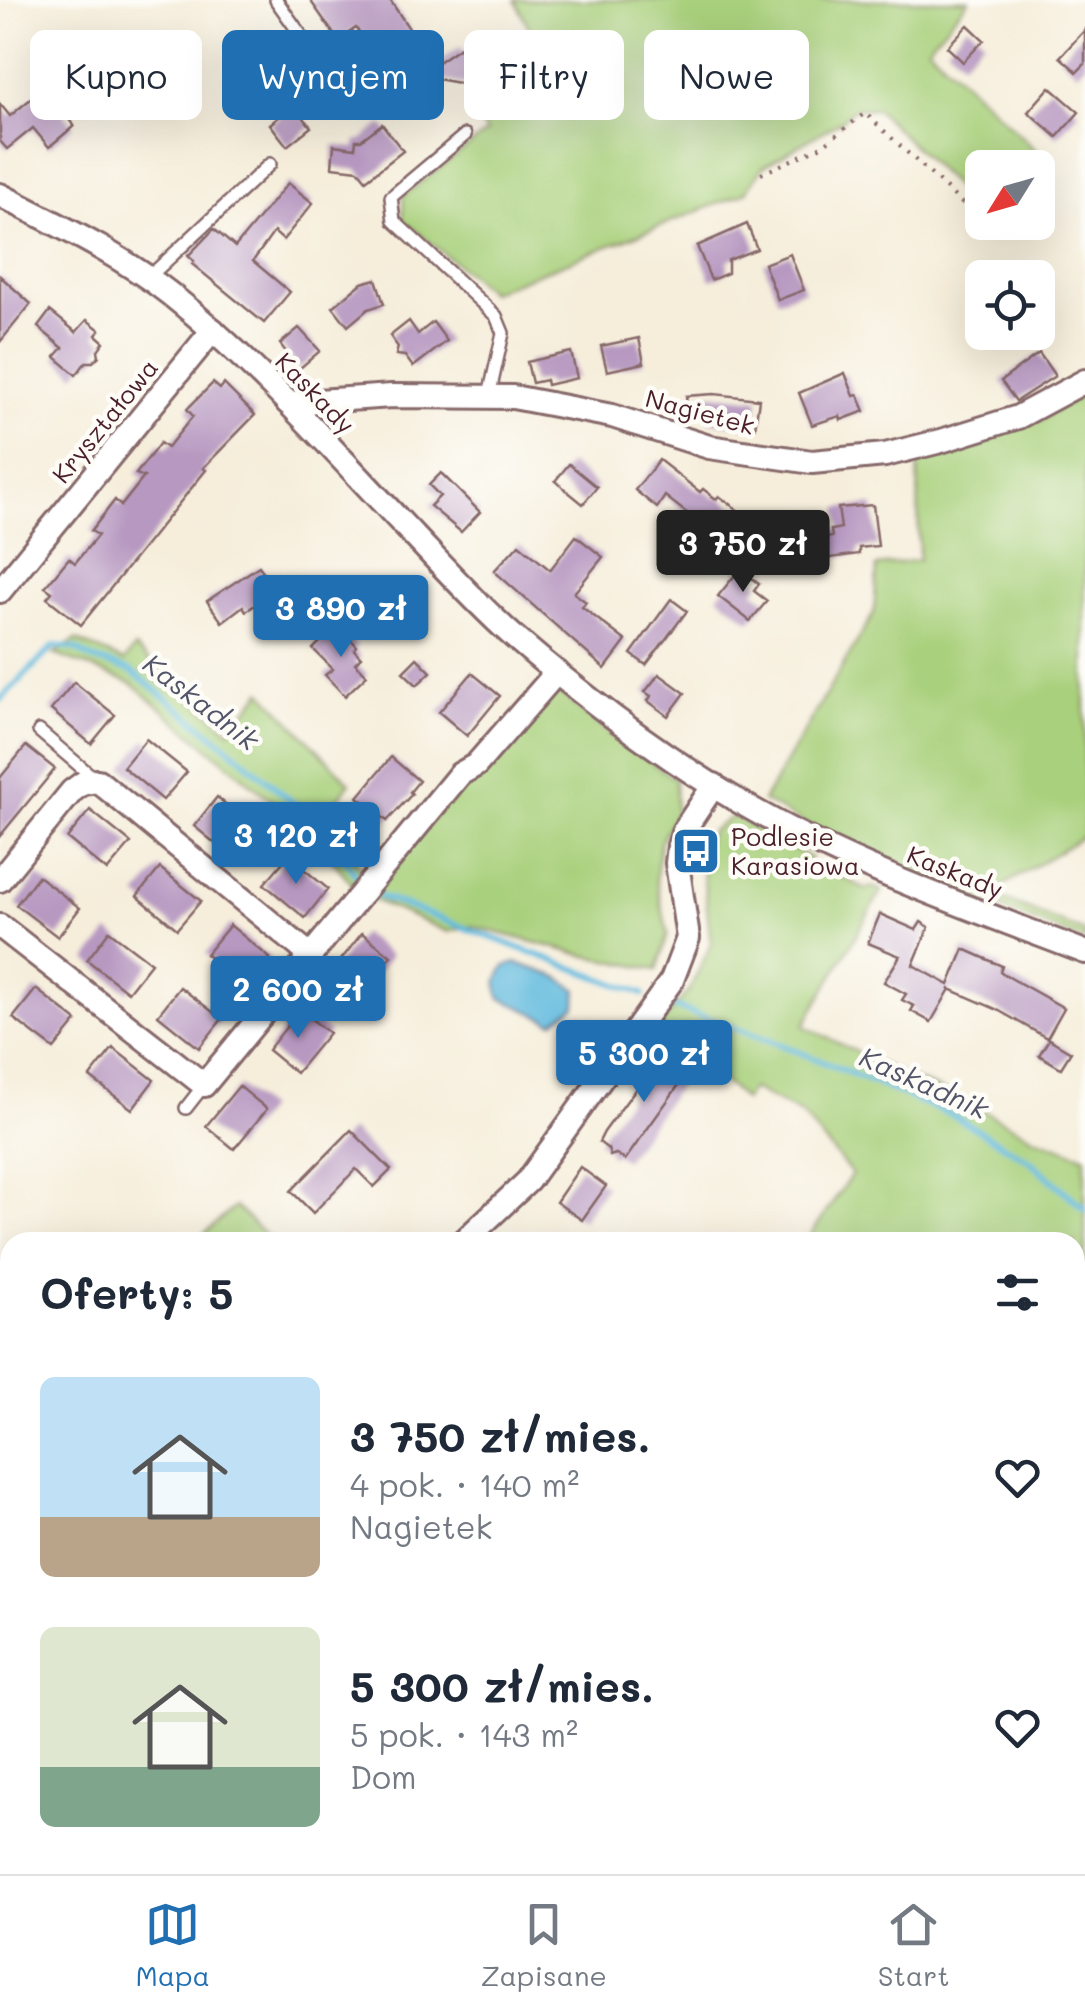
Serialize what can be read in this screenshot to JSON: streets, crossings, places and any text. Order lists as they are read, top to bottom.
{
  "streets": {
    "street": ["Kaskady", "Nagietek", "Kryształowa"]
  },
  "crossings": [
    ["Kaskady", "Nagietek"],
    ["Kaskady", "Kryształowa"]
  ],
  "water": ["Kaskadnik"],
  "places": {
    "bus stop": ["Podlesie Karasiowa"]
  },
  "north": "bottom left",
  "page": {
    "chip": [
      "Kupno",
      "Wynajem",
      "Filtry",
      "Nowe"
    ],
    "price": [
      "3 750 zł",
      "3 890 zł",
      "3 120 zł",
      "2 600 zł",
      "5 300 zł"
    ],
    "heading": "Oferty: 5",
    "list": [
      {
        "name": "3 750 zł/mies.",
        "note": "4 pok. · 140 m² · Nagietek"
      },
      {
        "name": "5 300 zł/mies.",
        "note": "5 pok. · 143 m² · Dom"
      }
    ],
    "tabs": ["Mapa", "Zapisane", "Start"]
  }
}
